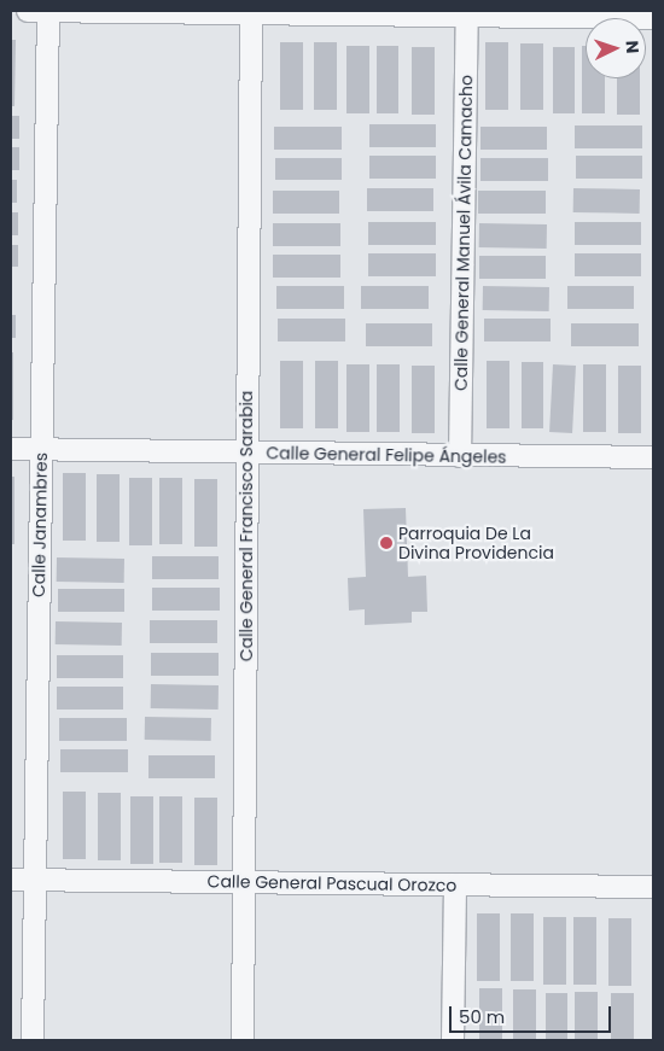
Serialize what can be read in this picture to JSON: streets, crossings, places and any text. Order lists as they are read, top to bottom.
{
  "streets": {
    "street": [
      "Calle General Manuel Ávila Camacho",
      "Calle General Felipe Ángeles",
      "Calle Janambres",
      "Calle General Francisco Sarabia",
      "Calle General Pascual Orozco"
    ]
  },
  "crossings": [
    ["Calle General Manuel Ávila Camacho", "Calle General Felipe Ángeles"],
    ["Calle General Felipe Ángeles", "Calle Janambres"],
    ["Calle General Felipe Ángeles", "Calle General Francisco Sarabia"],
    ["Calle Janambres", "Calle General Pascual Orozco"],
    ["Calle General Francisco Sarabia", "Calle General Pascual Orozco"]
  ],
  "places": ["Parroquia De La Divina Providencia"],
  "scale_bar": "50 m",
  "north": "right"
}
